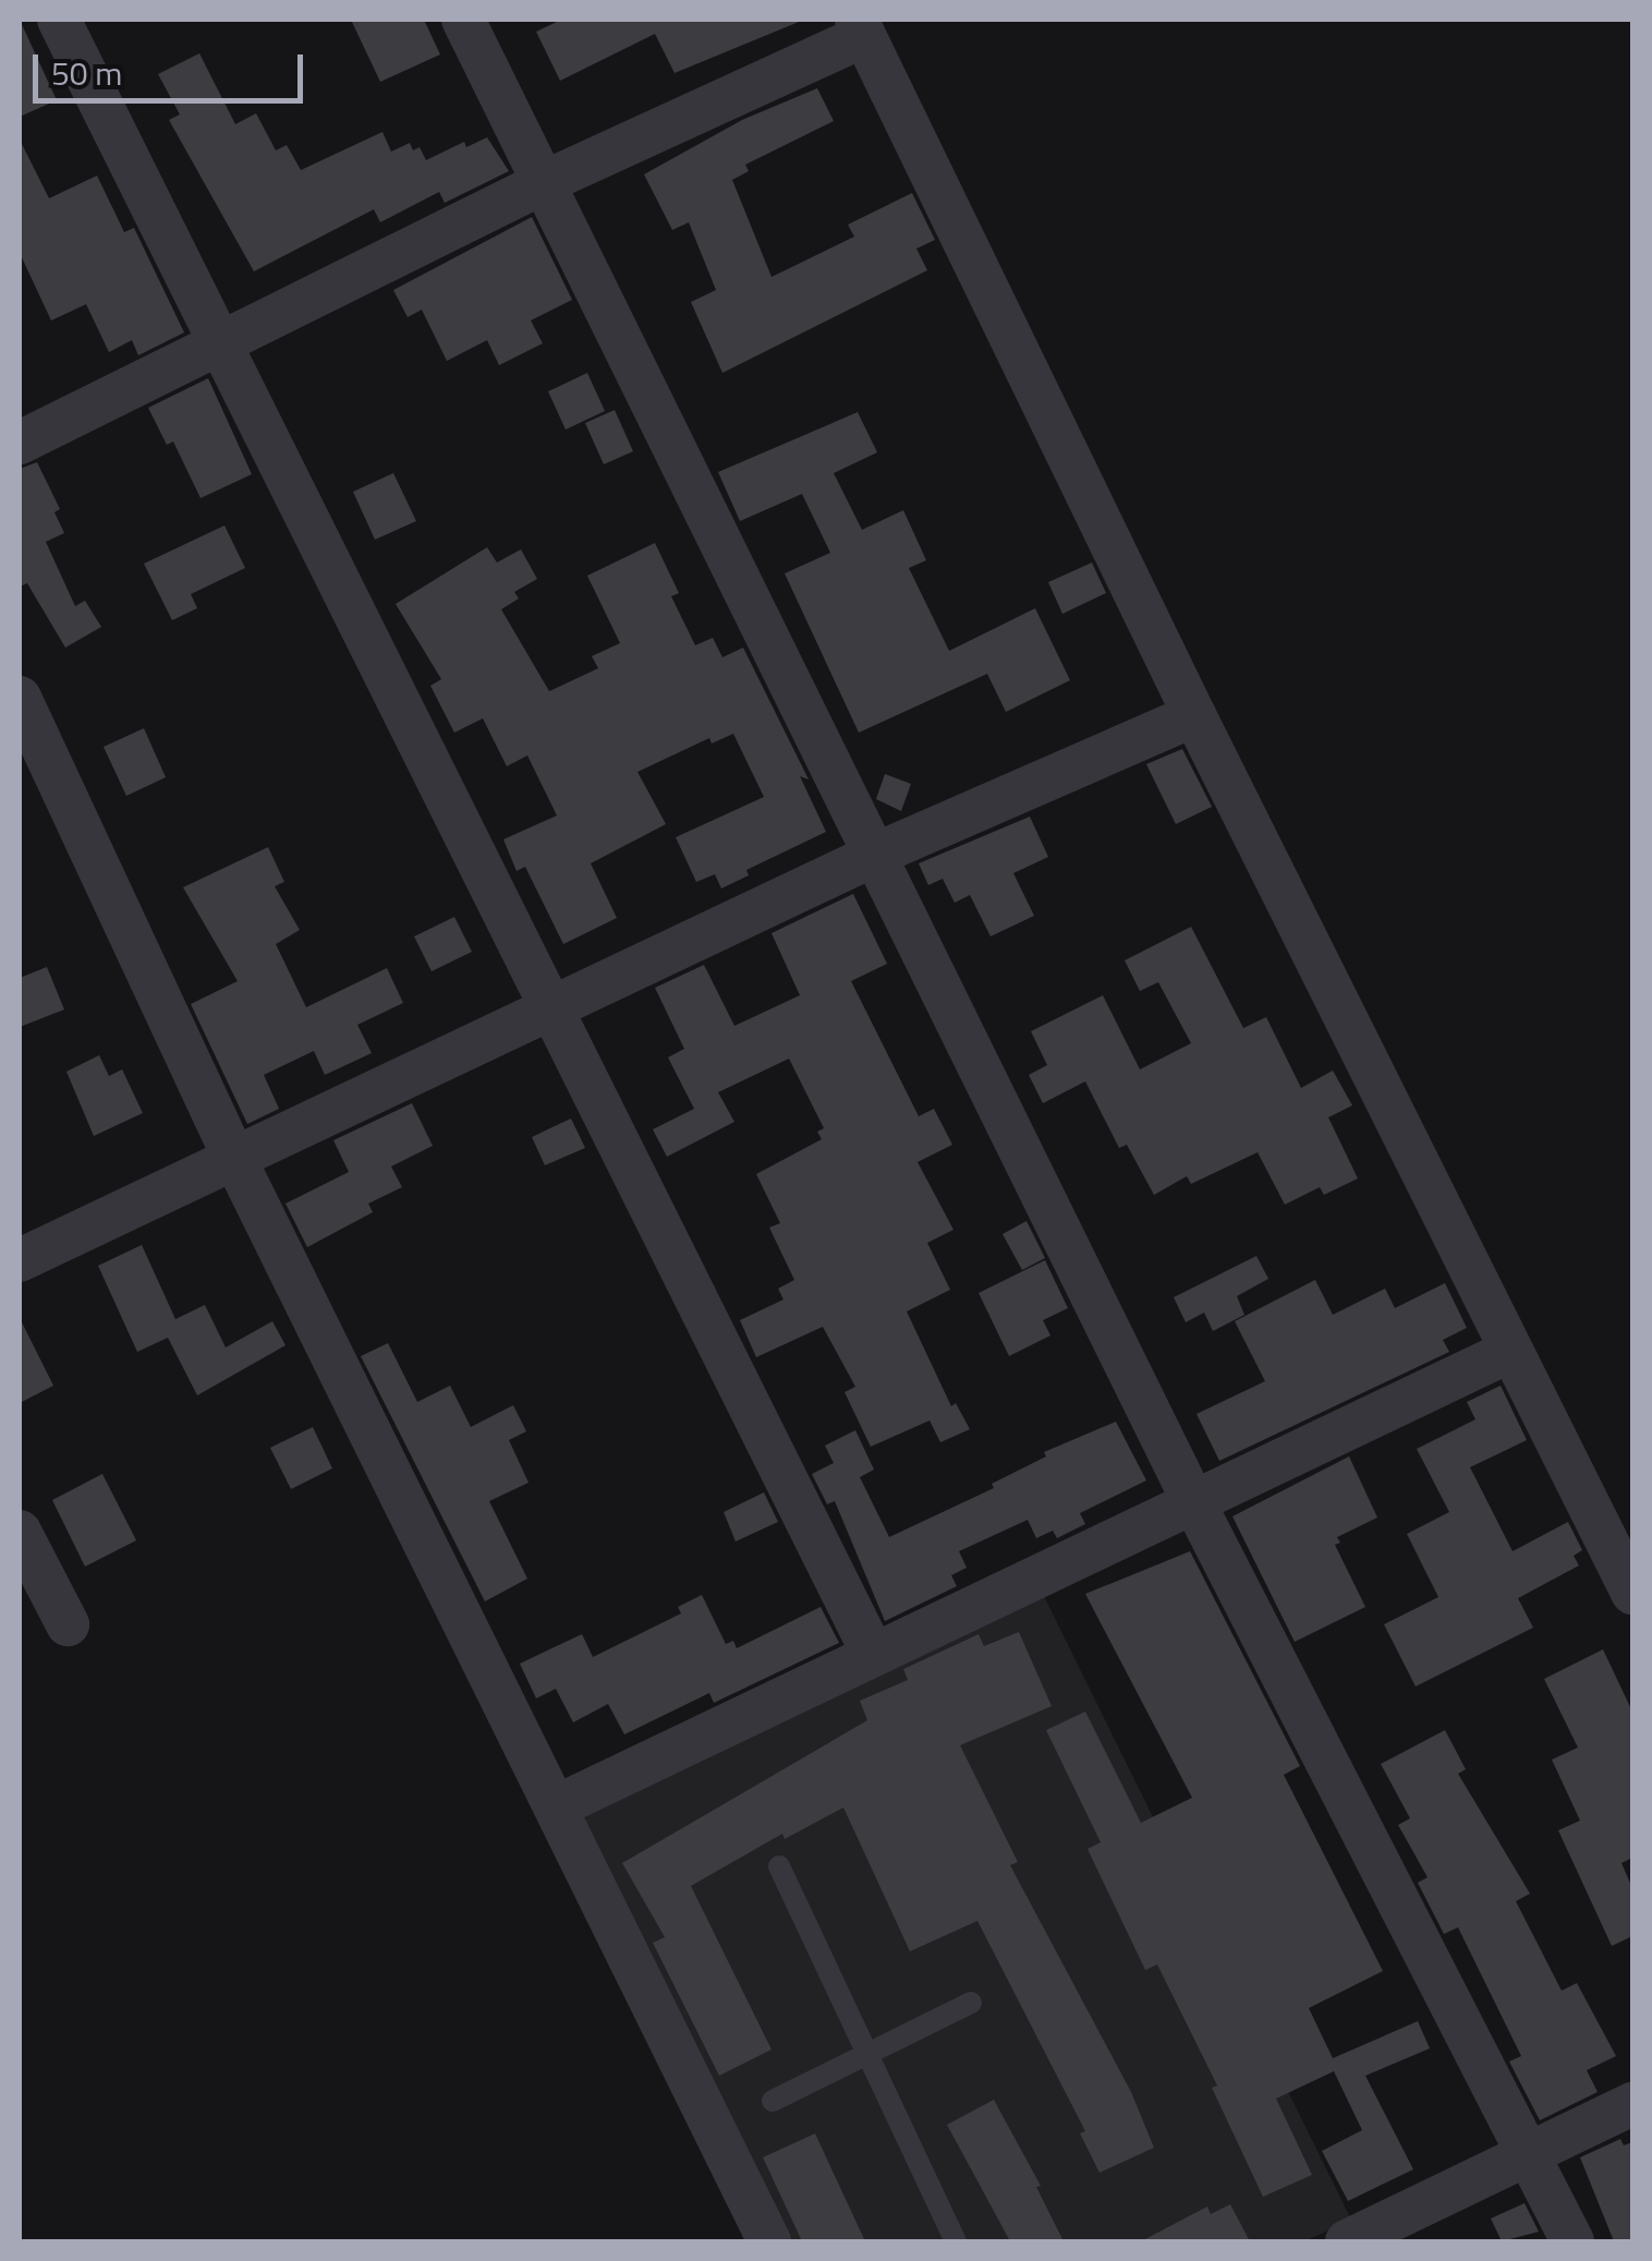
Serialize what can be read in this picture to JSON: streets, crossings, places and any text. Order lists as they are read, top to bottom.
{
  "scale_bar": "50 m"
}
